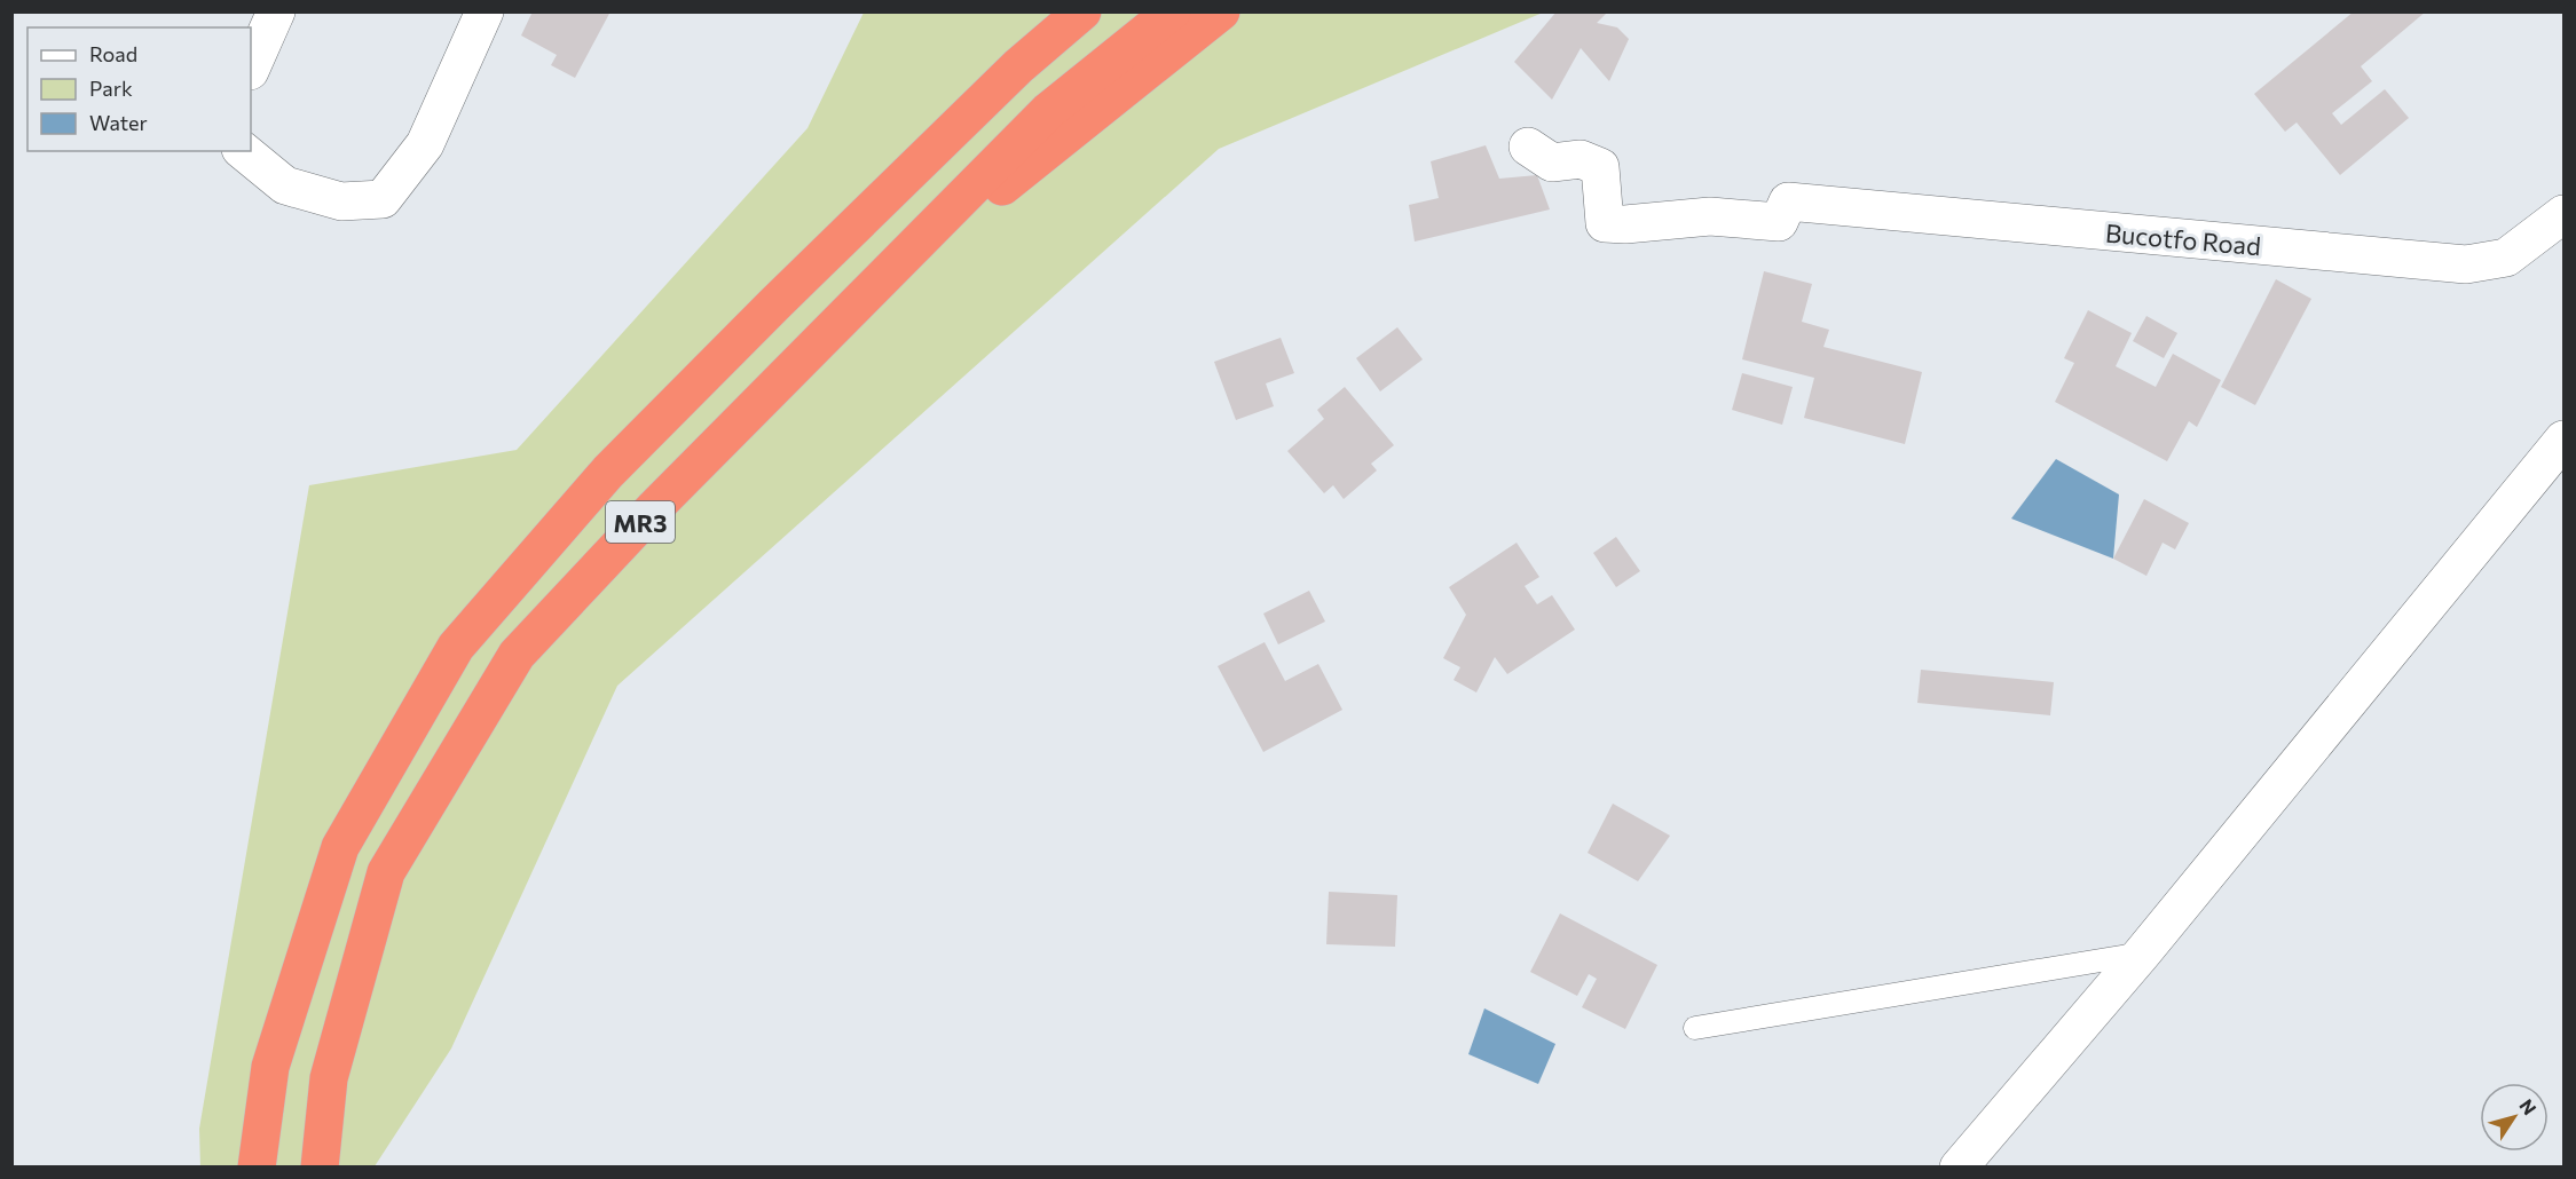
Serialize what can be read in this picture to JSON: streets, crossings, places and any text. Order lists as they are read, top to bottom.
{
  "streets": {
    "highway": ["MR3"],
    "street": ["Bucotfo Road"]
  },
  "legend": ["Road", "Park", "Water"],
  "north": "top right"
}
